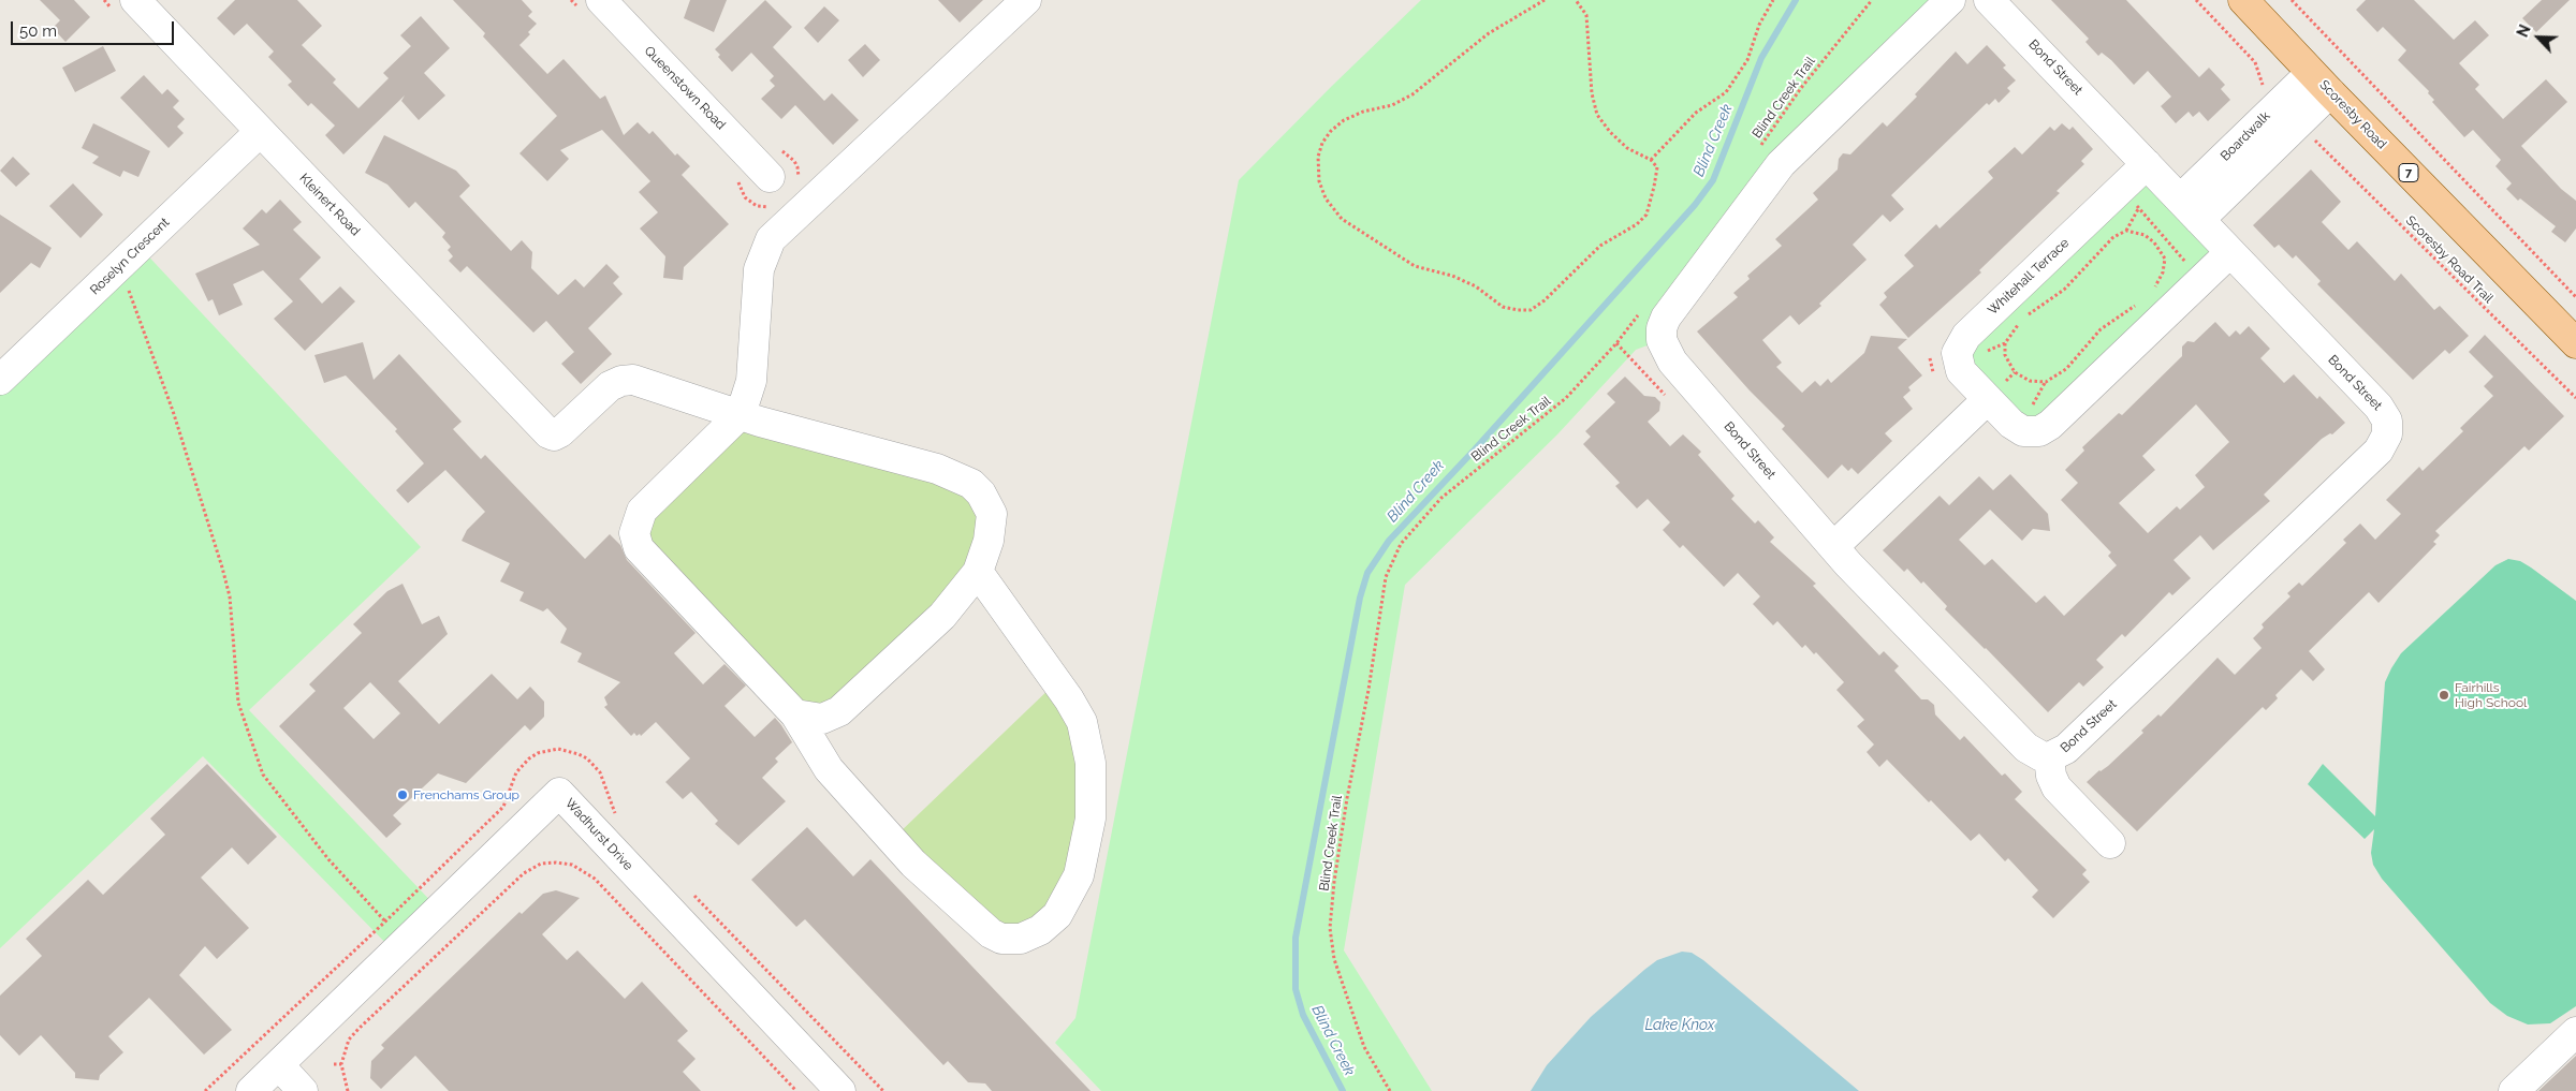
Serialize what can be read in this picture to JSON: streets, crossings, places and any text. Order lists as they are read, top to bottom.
{
  "streets": {
    "main road": ["Scoresby Road", "7"],
    "street": [
      "Bond Street",
      "Queenstown Road",
      "Boardwalk",
      "Kleinert Road",
      "Roselyn Crescent",
      "Whitehall Terrace",
      "Wadhurst Drive"
    ],
    "path": ["Blind Creek Trail", "Scoresby Road Trail"]
  },
  "crossings": [
    ["Bond Street", "Boardwalk"],
    ["Bond Street", "Whitehall Terrace"],
    ["Scoresby Road", "Boardwalk"],
    ["Kleinert Road", "Roselyn Crescent"]
  ],
  "water": ["Blind Creek", "Lake Knox"],
  "places": ["Fairhills High School", "Frenchams Group"],
  "scale_bar": "50 m",
  "north": "top left"
}
